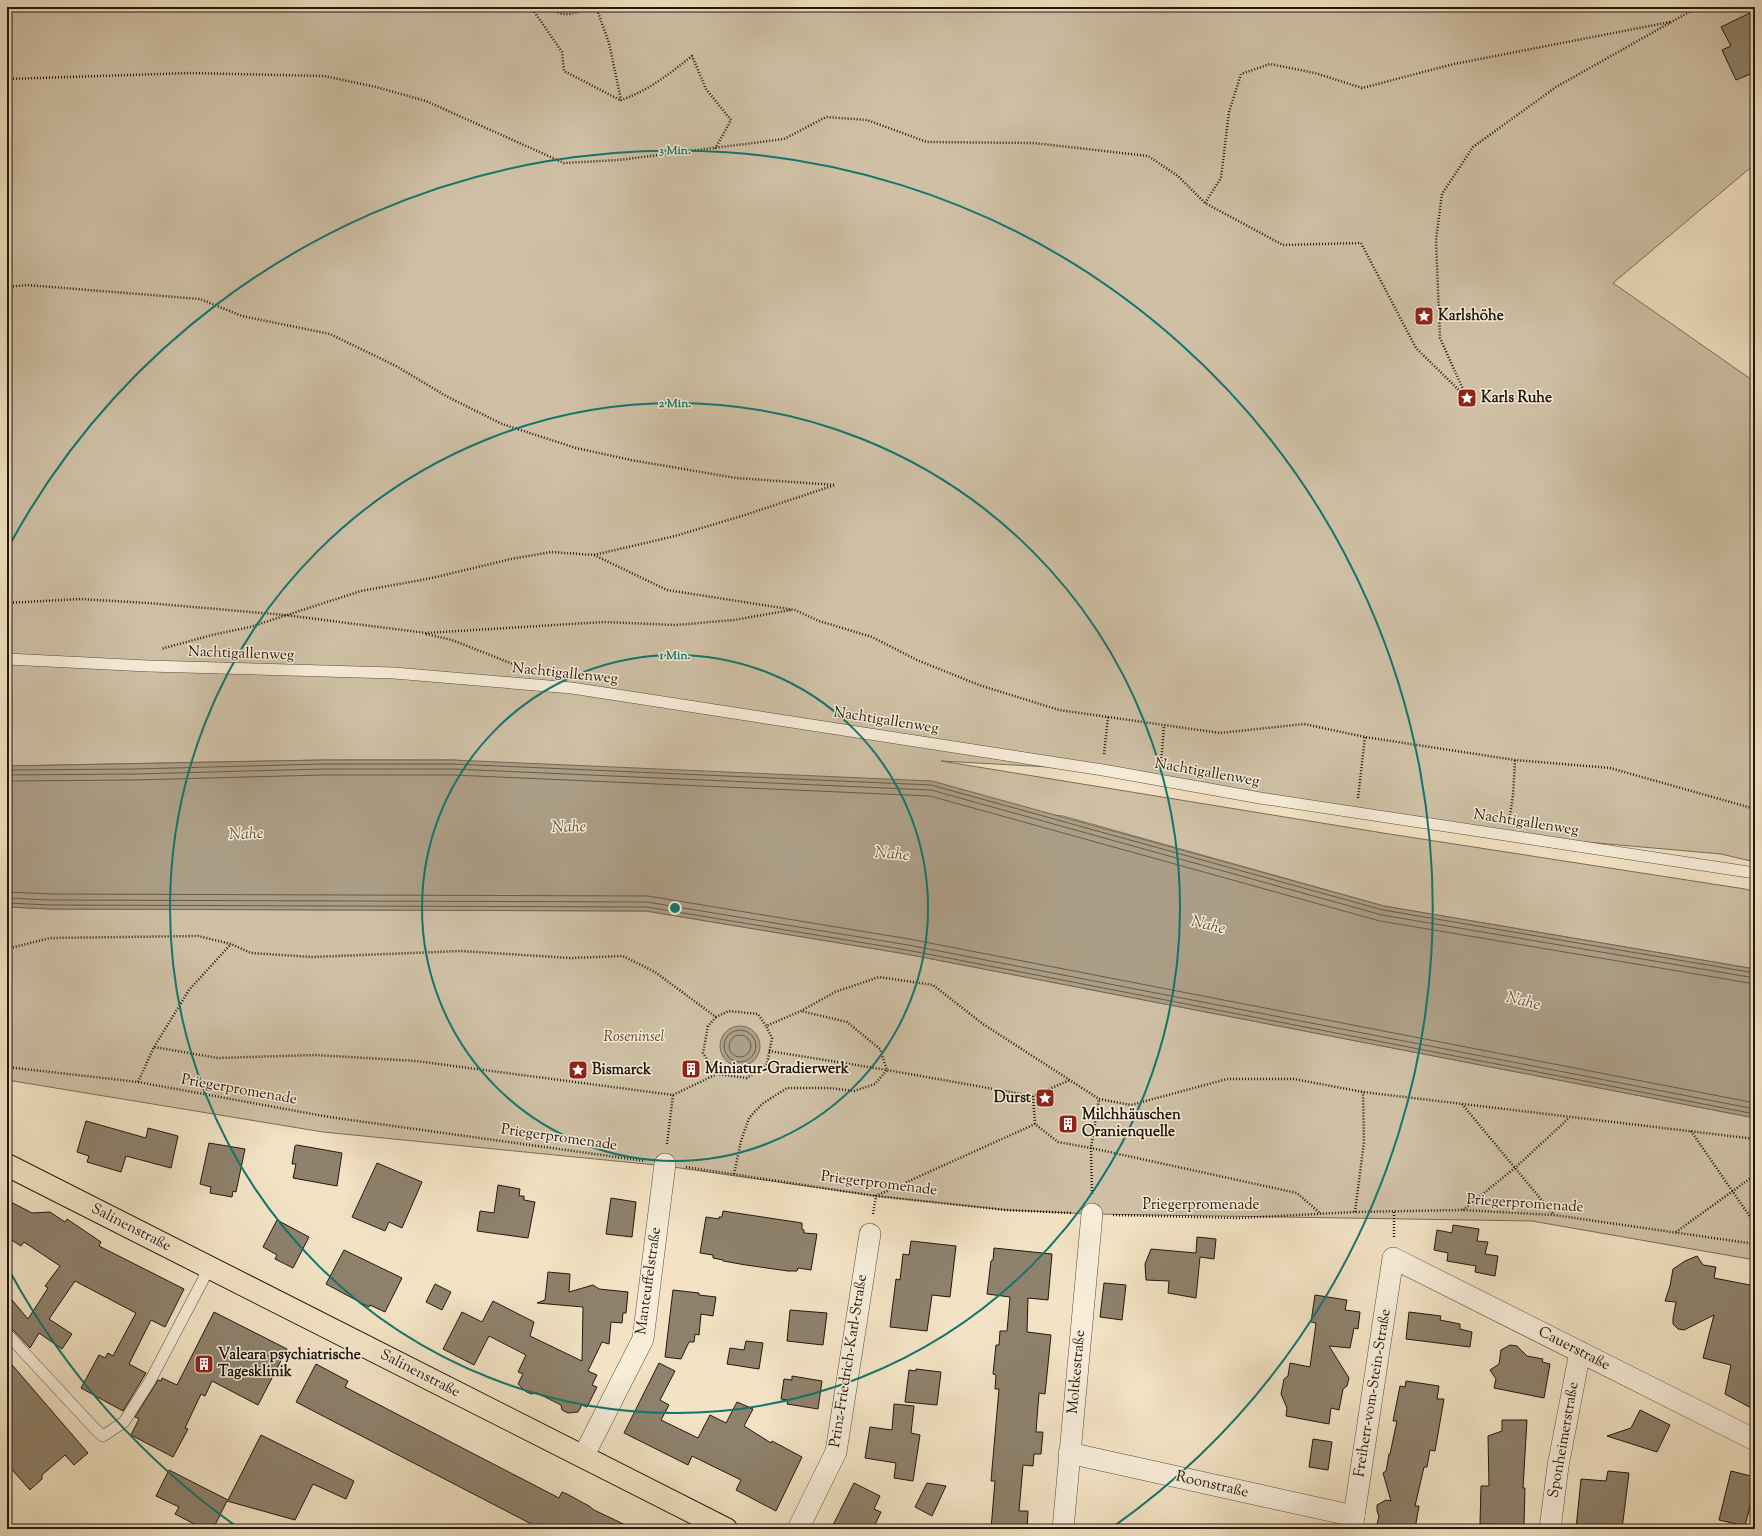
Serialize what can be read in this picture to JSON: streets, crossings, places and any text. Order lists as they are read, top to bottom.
{
  "streets": {
    "main road": ["Salinenstraße"],
    "street": [
      "Manteuffelstraße",
      "Cauerstraße",
      "Prinz-Friedrich-Karl-Straße",
      "Moltkestraße",
      "Freiherr-vom-Stein-Straße",
      "Sponheimerstraße",
      "Roonstraße"
    ],
    "lane": ["Nachtigallenweg"],
    "path": ["Priegerpromenade"]
  },
  "crossings": [
    ["Priegerpromenade", "Manteuffelstraße"],
    ["Priegerpromenade", "Moltkestraße"],
    ["Salinenstraße", "Manteuffelstraße"],
    ["Cauerstraße", "Freiherr-vom-Stein-Straße"],
    ["Cauerstraße", "Sponheimerstraße"],
    ["Moltkestraße", "Roonstraße"],
    ["Freiherr-vom-Stein-Straße", "Roonstraße"]
  ],
  "water": ["Nahe"],
  "parks": ["Roseninsel"],
  "places": {
    "place": [
      "Karlshöhe",
      "Karls Ruhe",
      "Bismarck",
      "Durst"
    ],
    "building": ["Miniatur-Gradierwerk", "Milchhäuschen Oranienquelle", "Valeara psychiatrische Tagesklinik"]
  },
  "rings": ["3 Min.", "2 Min.", "1 Min."]
}
